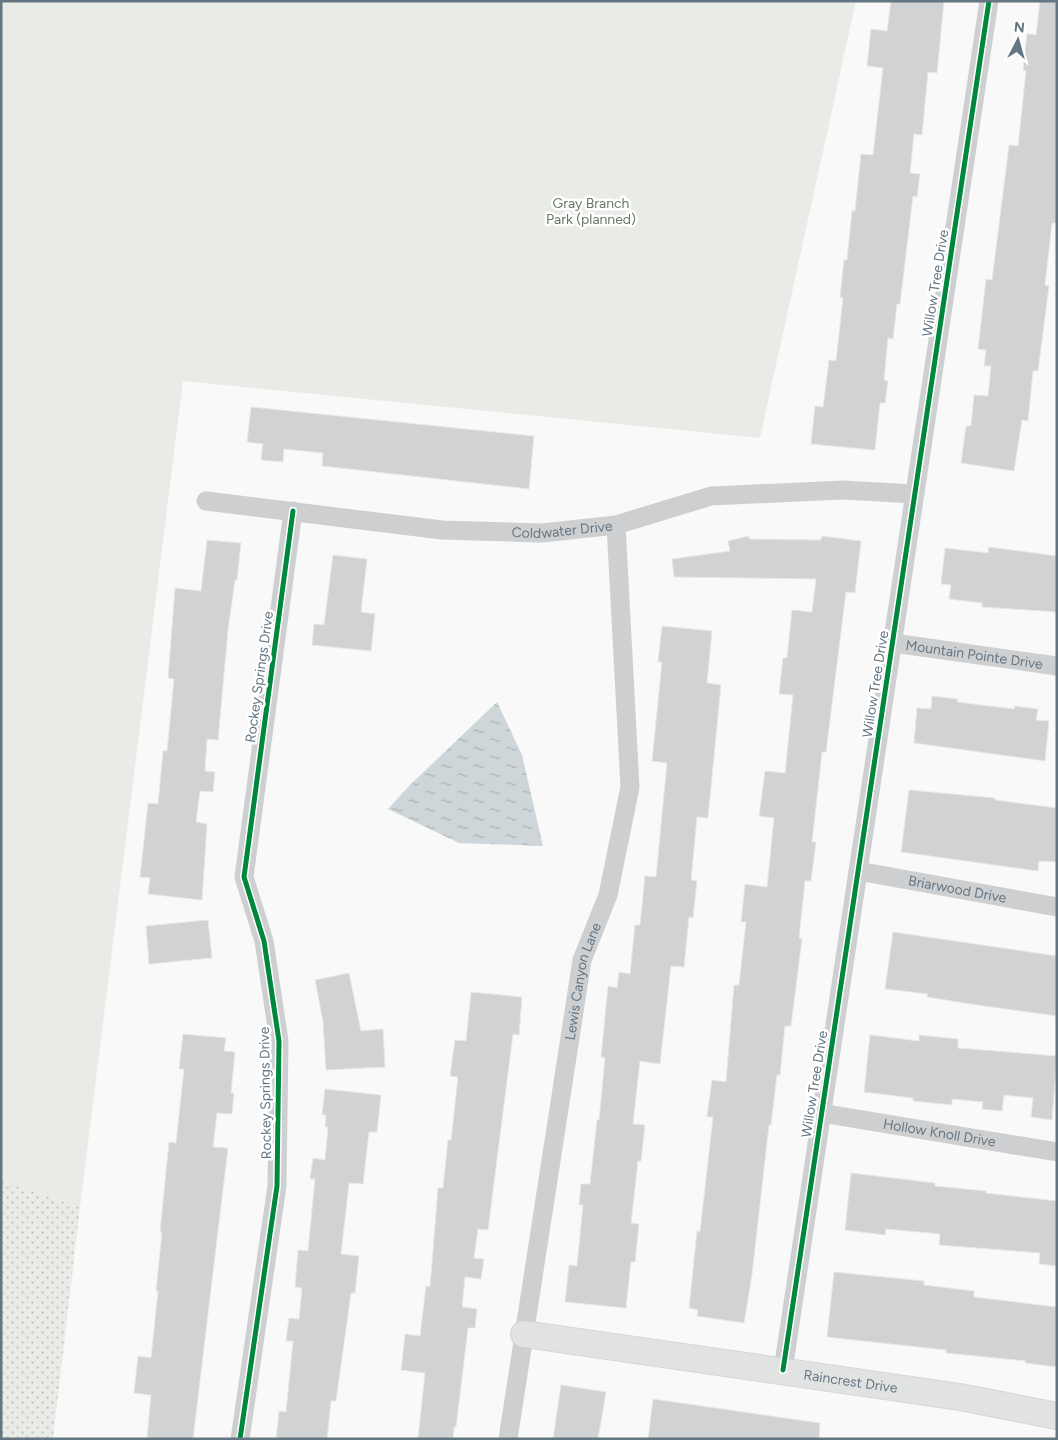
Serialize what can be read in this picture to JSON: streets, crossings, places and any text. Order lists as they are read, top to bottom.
{
  "streets": {
    "street": [
      "Willow Tree Drive",
      "Coldwater Drive",
      "Mountain Pointe Drive",
      "Rockey Springs Drive",
      "Briarwood Drive",
      "Lewis Canyon Lane",
      "Hollow Knoll Drive",
      "Raincrest Drive"
    ]
  },
  "crossings": [
    ["Willow Tree Drive", "Coldwater Drive"],
    ["Willow Tree Drive", "Mountain Pointe Drive"],
    ["Willow Tree Drive", "Briarwood Drive"],
    ["Willow Tree Drive", "Hollow Knoll Drive"],
    ["Willow Tree Drive", "Raincrest Drive"],
    ["Coldwater Drive", "Rockey Springs Drive"],
    ["Coldwater Drive", "Lewis Canyon Lane"],
    ["Lewis Canyon Lane", "Raincrest Drive"]
  ],
  "parks": ["Gray Branch Park (planned)"],
  "north": "top"
}
